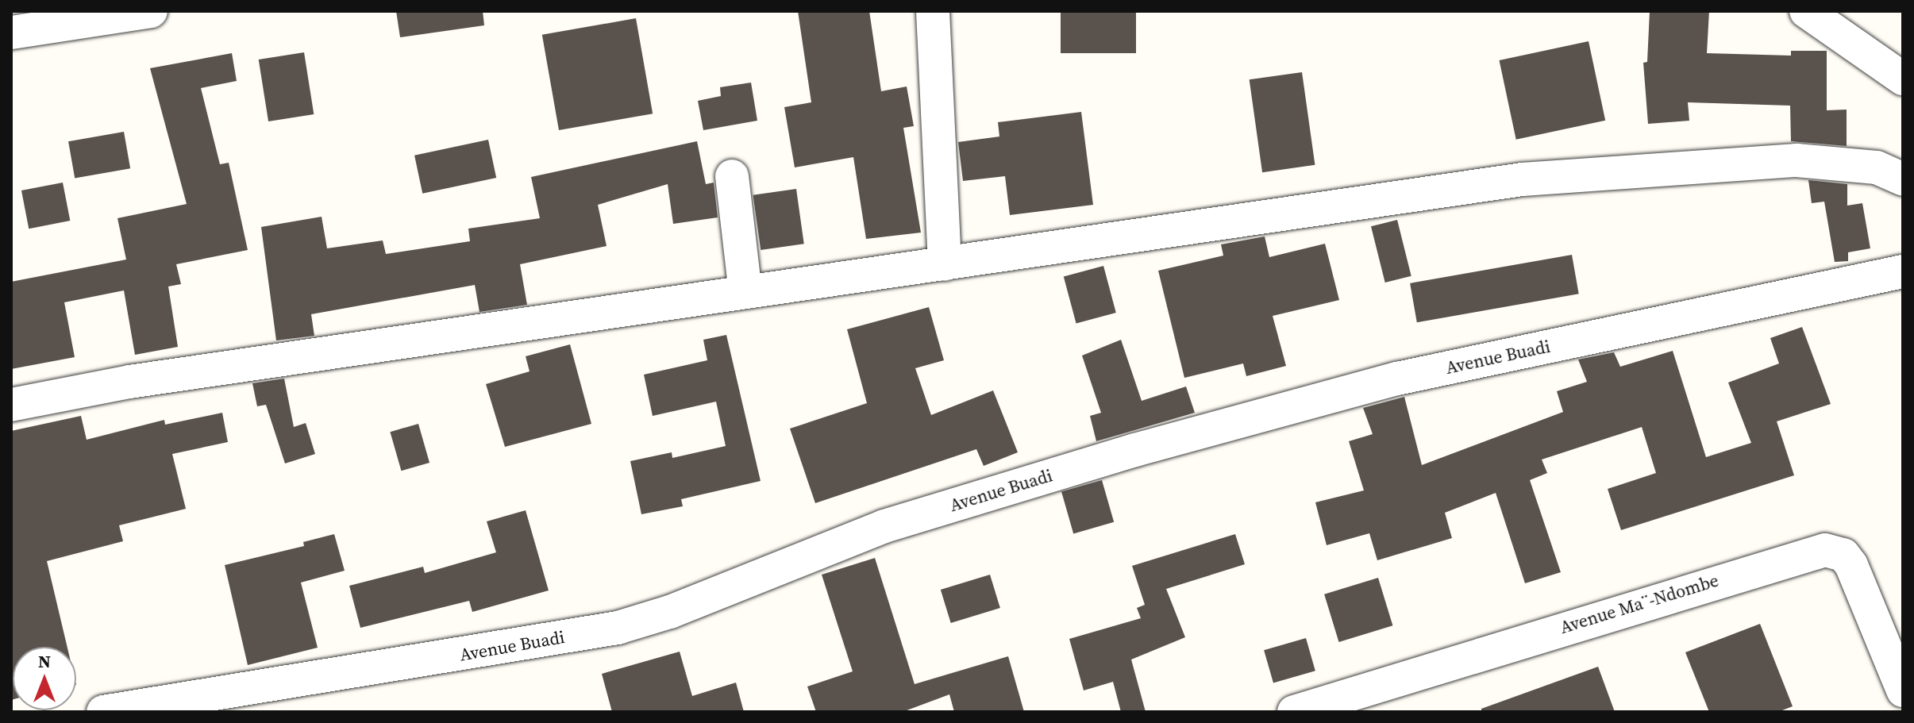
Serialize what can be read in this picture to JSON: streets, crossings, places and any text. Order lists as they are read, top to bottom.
{
  "streets": {
    "street": ["Avenue Buadi", "Avenue Ma¨-Ndombe"]
  },
  "north": "top"
}
